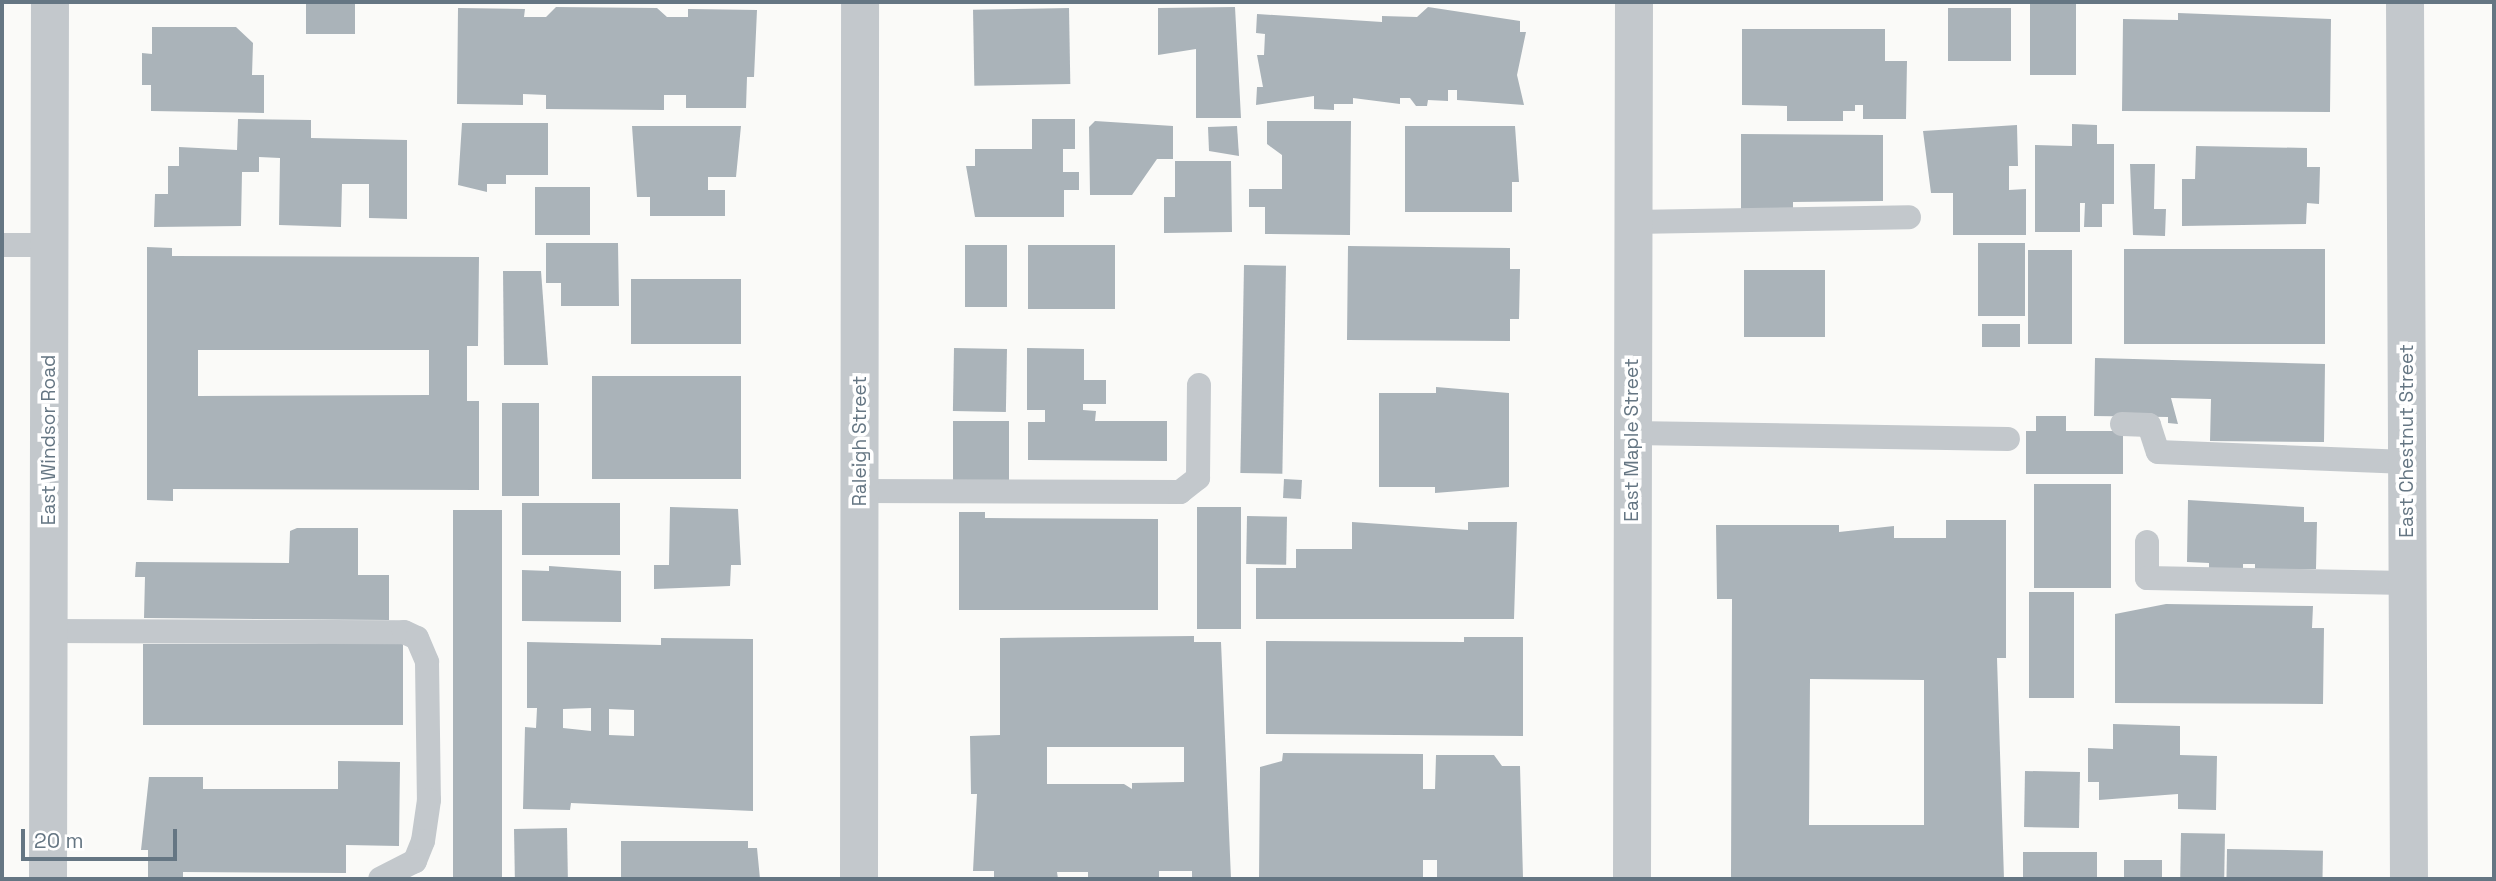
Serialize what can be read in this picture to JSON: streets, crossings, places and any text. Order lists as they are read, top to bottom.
{
  "streets": {
    "street": [
      "East Windsor Road",
      "East Maple Street",
      "Raleigh Street",
      "East Chestnut Street"
    ]
  },
  "scale_bar": "20 m"
}
